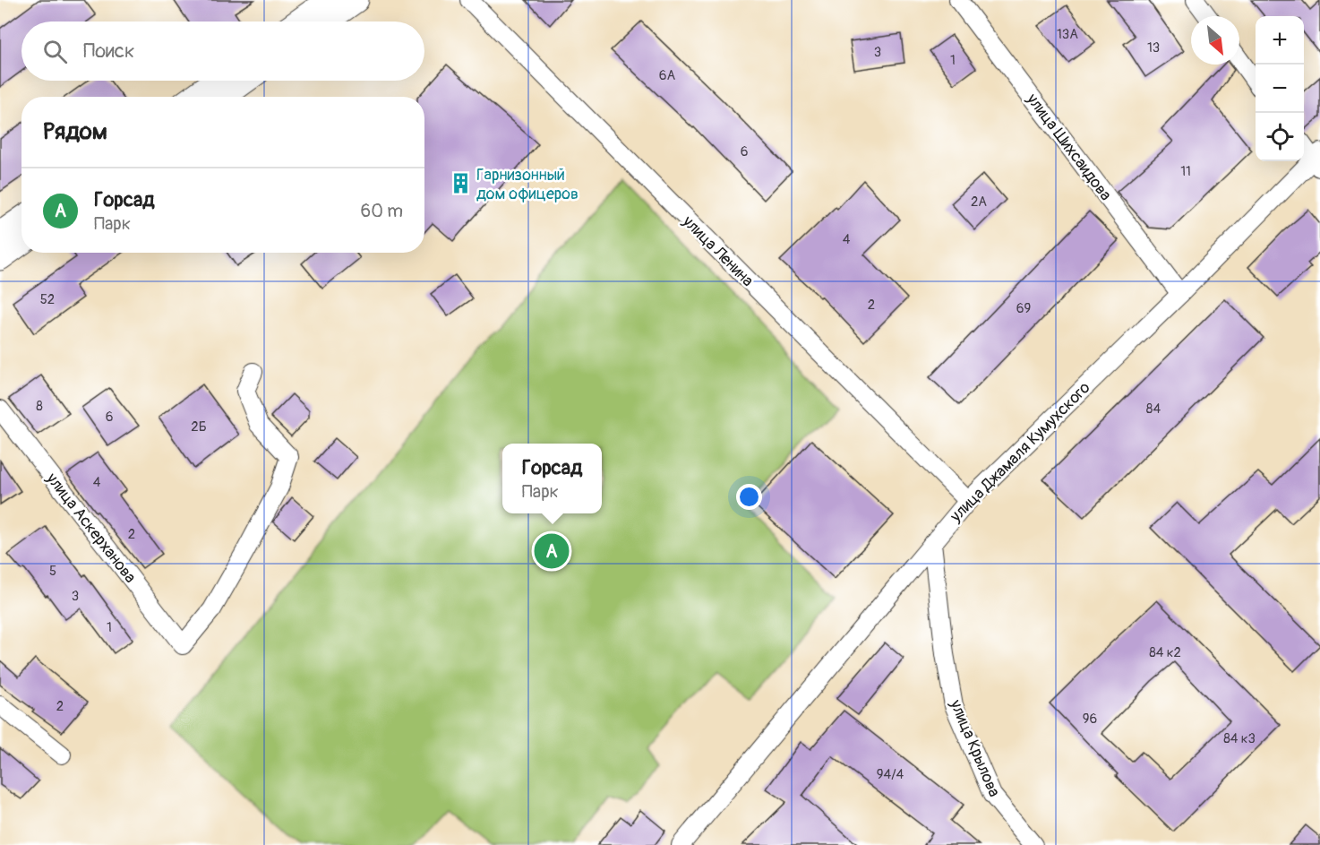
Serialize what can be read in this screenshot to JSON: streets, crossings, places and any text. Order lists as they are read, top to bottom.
{
  "streets": {
    "street": [
      "улица Шихсаидова",
      "улица Ленина",
      "улица Джамаля Кумухского",
      "улица Аскерханова",
      "улица Крылова"
    ]
  },
  "crossings": [
    ["улица Шихсаидова", "улица Джамаля Кумухского"],
    ["улица Ленина", "улица Джамаля Кумухского"],
    ["улица Джамаля Кумухского", "улица Крылова"]
  ],
  "places": {
    "building": ["Гарнизонный дом офицеров"]
  },
  "house_numbers": [
    "13А",
    "13",
    "3",
    "1",
    "6А",
    "6",
    "11",
    "2А",
    "4",
    "52",
    "2",
    "69",
    "8",
    "84",
    "6",
    "2Б",
    "4",
    "2",
    "5",
    "3",
    "1",
    "84 к2",
    "2",
    "96",
    "84 к3",
    "94/4"
  ],
  "north": "bottom right",
  "page": {
    "map_buttons": ["+", "−"],
    "search": "Поиск",
    "heading": "Рядом",
    "list": [
      {
        "mark": "A",
        "name": "Горсад",
        "note": "Парк",
        "value": "60 m"
      }
    ],
    "popup": ["Горсад", "Парк"],
    "pins": "A"
  }
}
